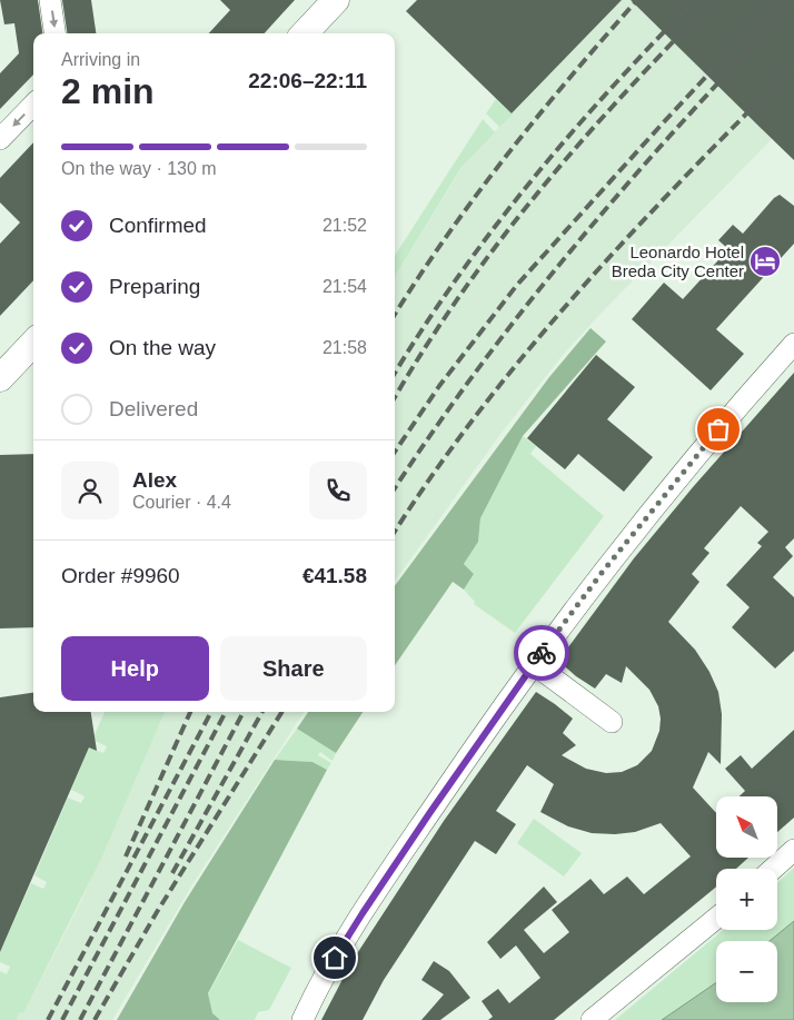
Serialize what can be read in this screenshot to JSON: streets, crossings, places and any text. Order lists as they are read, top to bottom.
{
  "places": {
    "hotel": ["Leonardo Hotel Breda City Center"]
  },
  "north": "top left",
  "page": {
    "heading": ["2 min", "Arriving in", "22:06–22:11"],
    "panel": [
      "Alex",
      "Courier · 4.4",
      "Order #9960",
      "€41.58"
    ],
    "bar": "On the way · 130 m",
    "list": [
      ["Confirmed", "21:52"],
      ["Preparing", "21:54"],
      ["On the way", "21:58"],
      "Delivered"
    ],
    "buttons": ["Help", "Share"],
    "map_buttons": ["+", "−"]
  }
}
